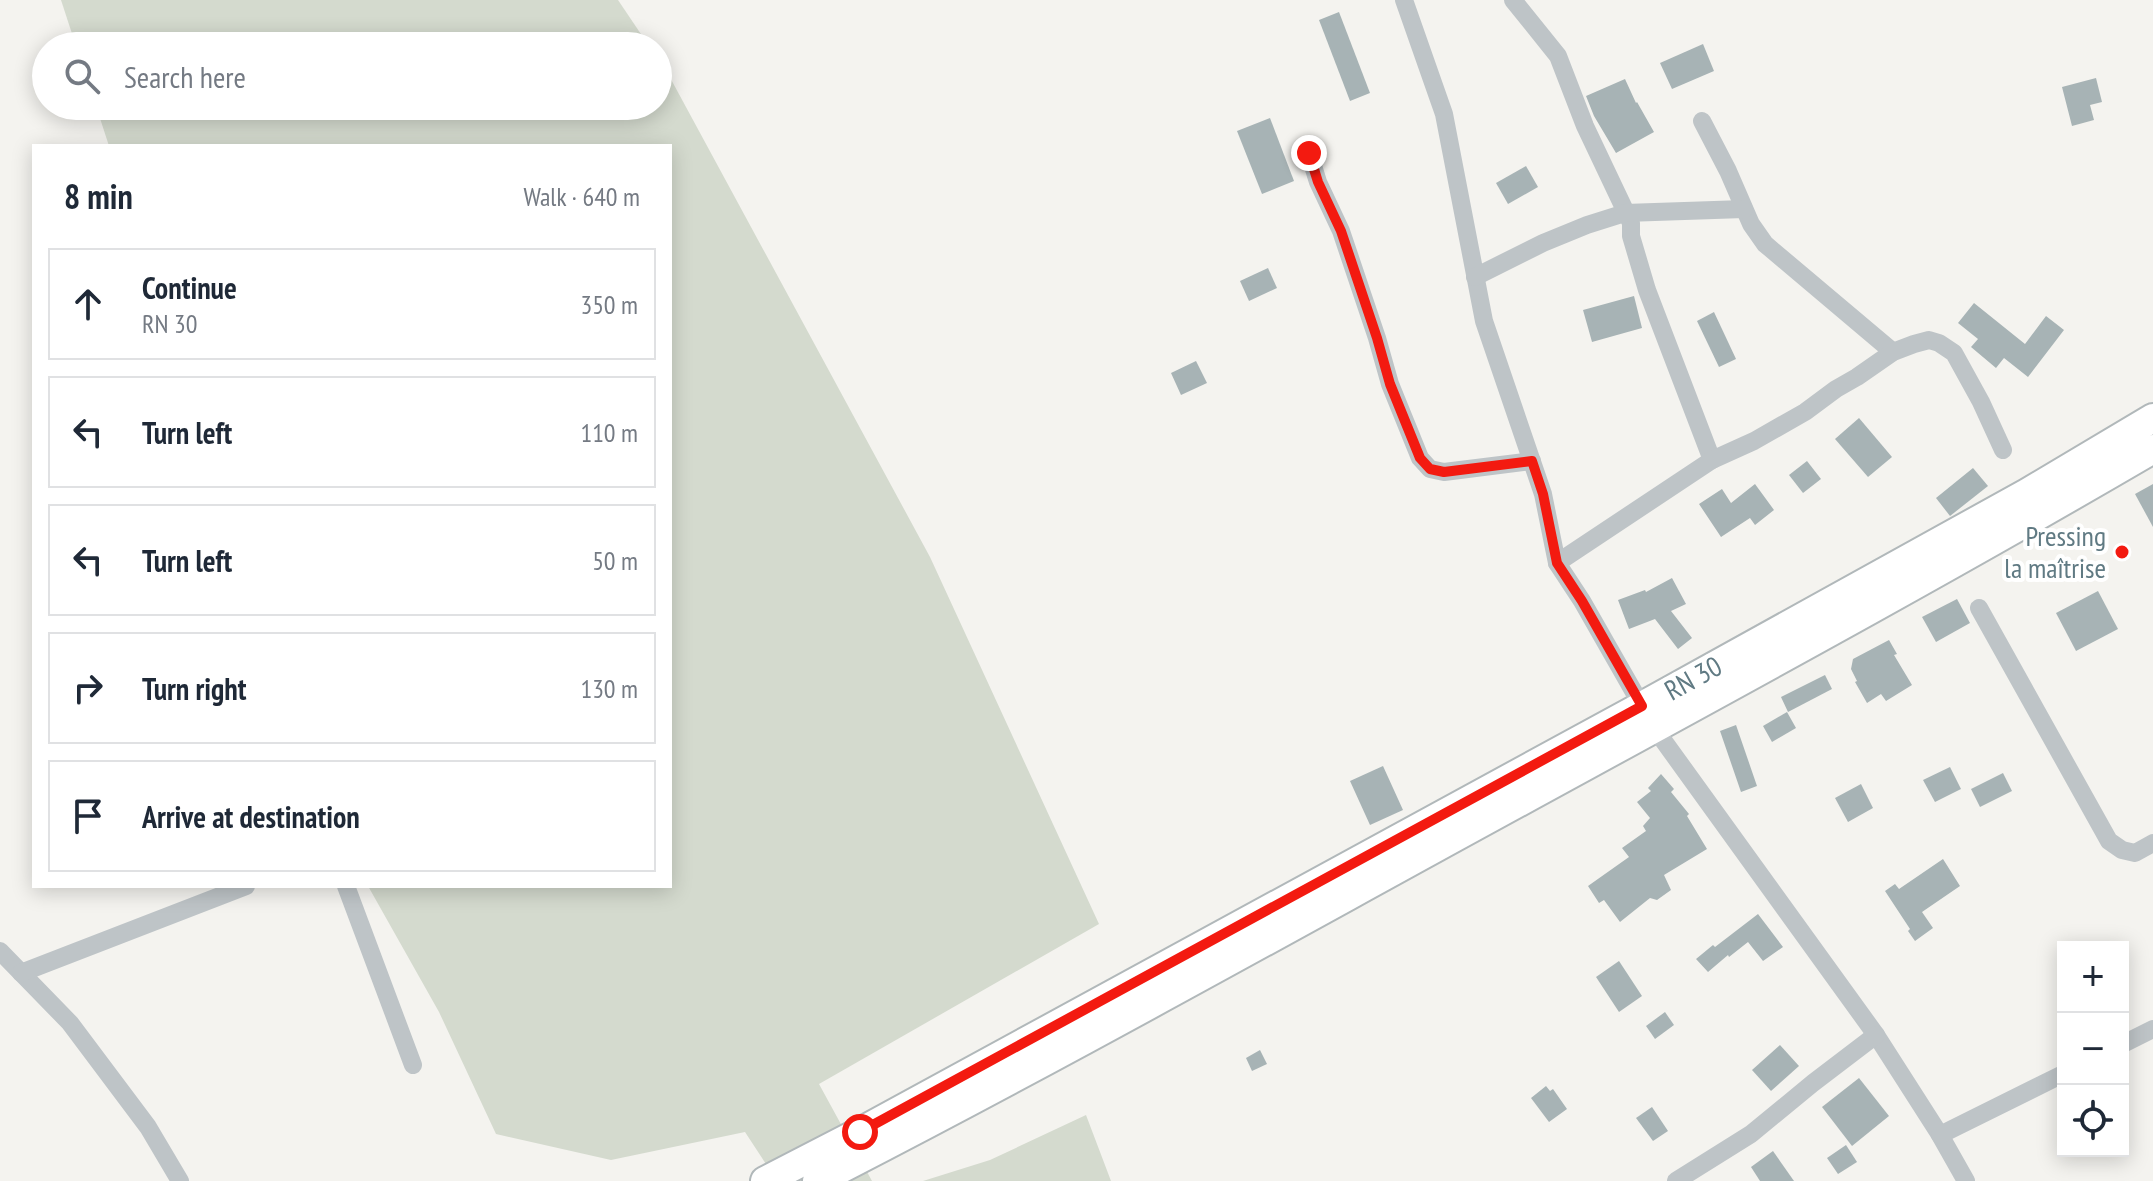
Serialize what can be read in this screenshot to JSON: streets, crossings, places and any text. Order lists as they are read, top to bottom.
{
  "streets": {
    "main road": ["RN 30"]
  },
  "places": ["Pressing la maîtrise"],
  "page": {
    "search": "Search here",
    "heading": ["8 min", "Walk · 640 m"],
    "list": [
      ["Continue", "RN 30", "350 m"],
      ["Turn left", "110 m"],
      ["Turn left", "50 m"],
      ["Turn right", "130 m"],
      "Arrive at destination"
    ],
    "map_buttons": ["+", "−"]
  }
}
